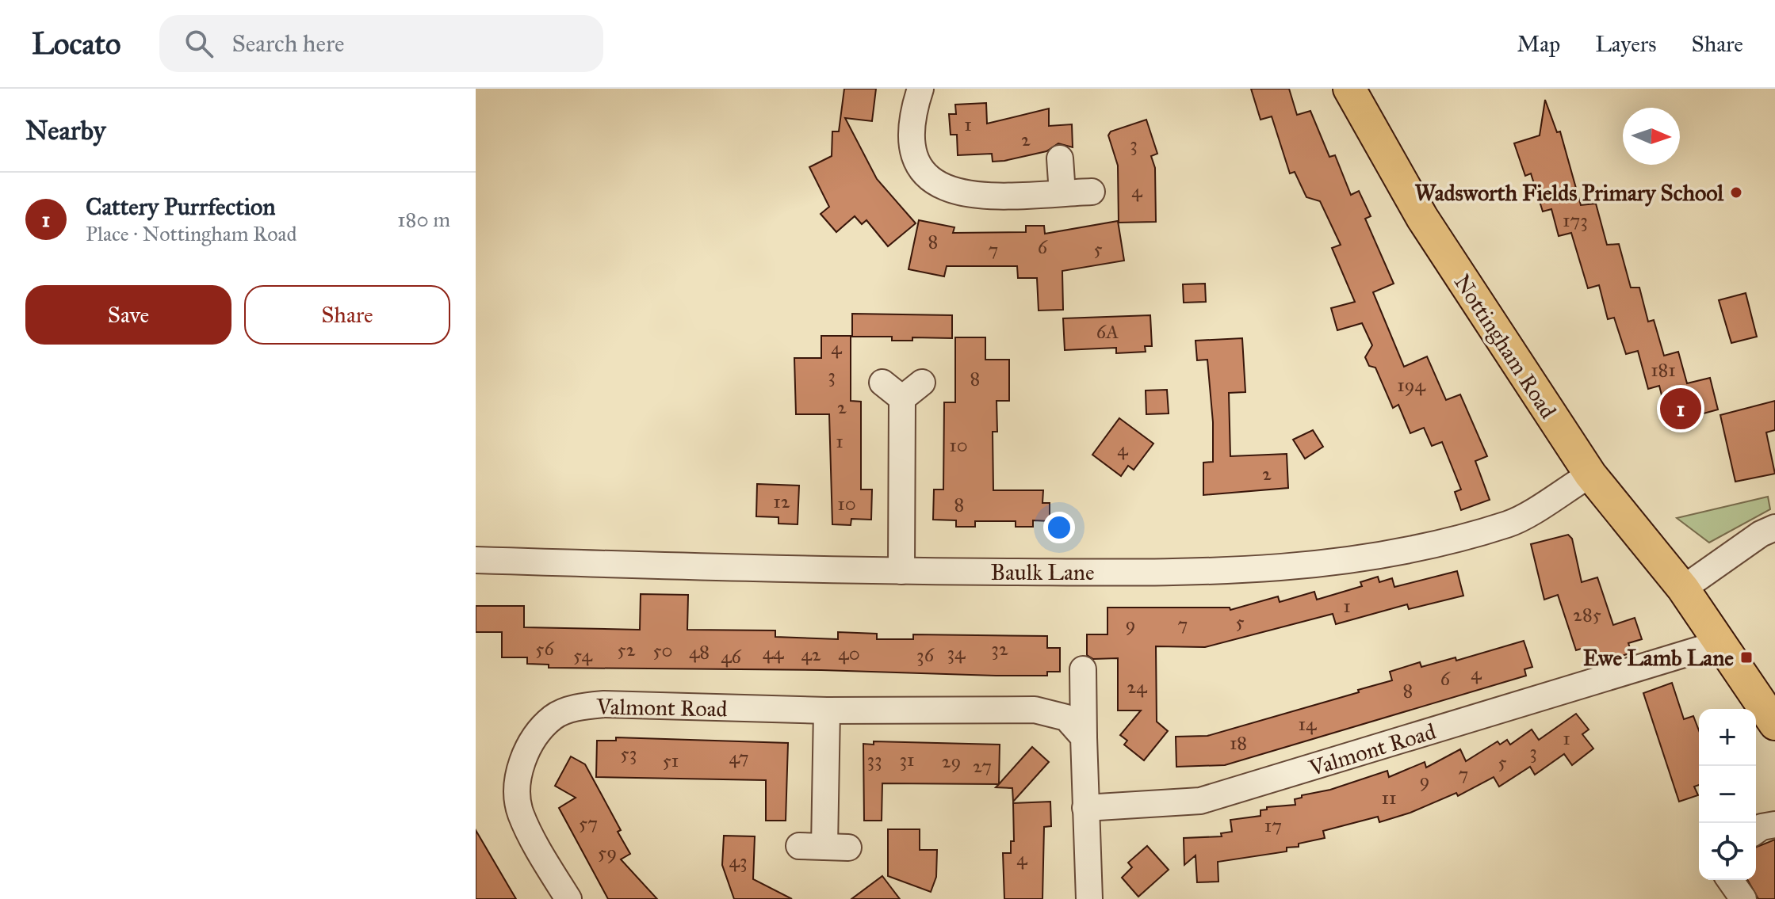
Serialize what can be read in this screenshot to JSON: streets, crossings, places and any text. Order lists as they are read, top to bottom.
{
  "streets": {
    "main road": ["Nottingham Road"],
    "street": ["Baulk Lane", "Valmont Road"]
  },
  "crossings": [
    ["Nottingham Road", "Baulk Lane"],
    ["Nottingham Road", "Valmont Road"]
  ],
  "places": {
    "other": ["Wadsworth Fields Primary School"],
    "transit": ["Ewe Lamb Lane"]
  },
  "house_numbers": [
    "1",
    "2",
    "3",
    "4",
    "173",
    "8",
    "6",
    "5",
    "7",
    "6A",
    "4",
    "181",
    "3",
    "8",
    "194",
    "2",
    "1",
    "10",
    "4",
    "2",
    "12",
    "10",
    "8",
    "1",
    "285",
    "5",
    "9",
    "7",
    "56",
    "32",
    "52",
    "50",
    "48",
    "44",
    "34",
    "40",
    "42",
    "54",
    "36",
    "46",
    "4",
    "6",
    "24",
    "8",
    "14",
    "1",
    "18",
    "3",
    "53",
    "47",
    "33",
    "31",
    "51",
    "29",
    "5",
    "27",
    "7",
    "9",
    "11",
    "57",
    "17",
    "59",
    "4",
    "43"
  ],
  "north": "right",
  "page": {
    "header": "Locato",
    "search": "Search here",
    "nav": ["Map", "Layers", "Share"],
    "heading": "Nearby",
    "list": [
      {
        "mark": "1",
        "name": "Cattery Purrfection",
        "note": "Place · Nottingham Road",
        "value": "180 m"
      }
    ],
    "buttons": ["Save", "Share"],
    "pins": "1",
    "map_buttons": ["+", "−"]
  }
}
